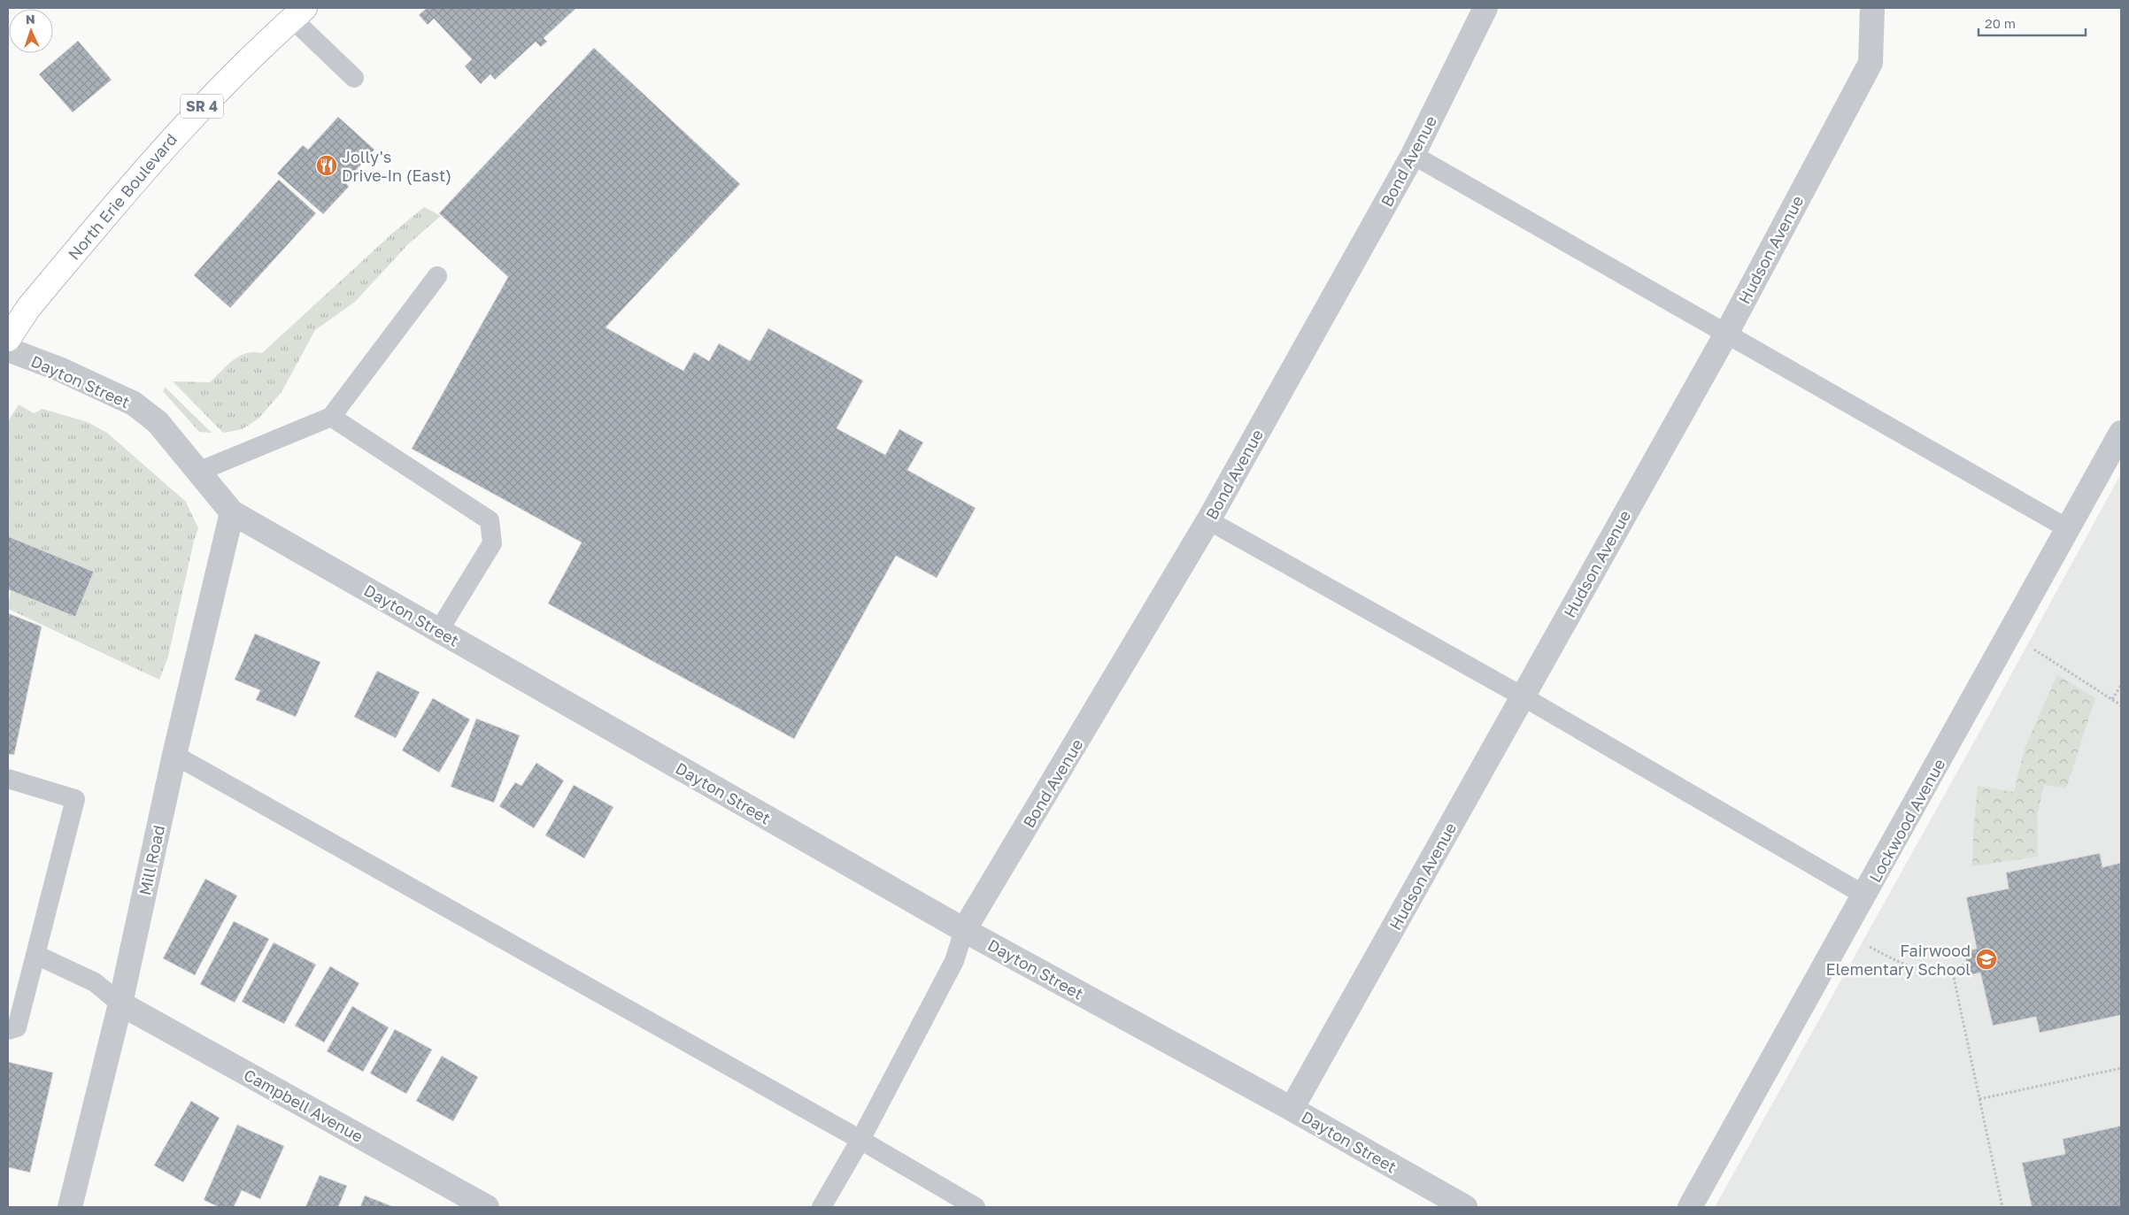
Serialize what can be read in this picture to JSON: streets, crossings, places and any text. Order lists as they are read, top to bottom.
{
  "streets": {
    "highway": ["SR 4", "North Erie Boulevard"],
    "street": [
      "Bond Avenue",
      "Hudson Avenue",
      "Dayton Street",
      "Lockwood Avenue",
      "Mill Road",
      "Campbell Avenue"
    ]
  },
  "crossings": [
    ["Bond Avenue", "Dayton Street"],
    ["Hudson Avenue", "Dayton Street"],
    ["Dayton Street", "Mill Road"],
    ["Mill Road", "Campbell Avenue"]
  ],
  "places": {
    "restaurant": ["Jolly's Drive-In (East)"],
    "school or university": ["Fairwood Elementary School"]
  },
  "scale_bar": "20 m",
  "north": "top"
}
